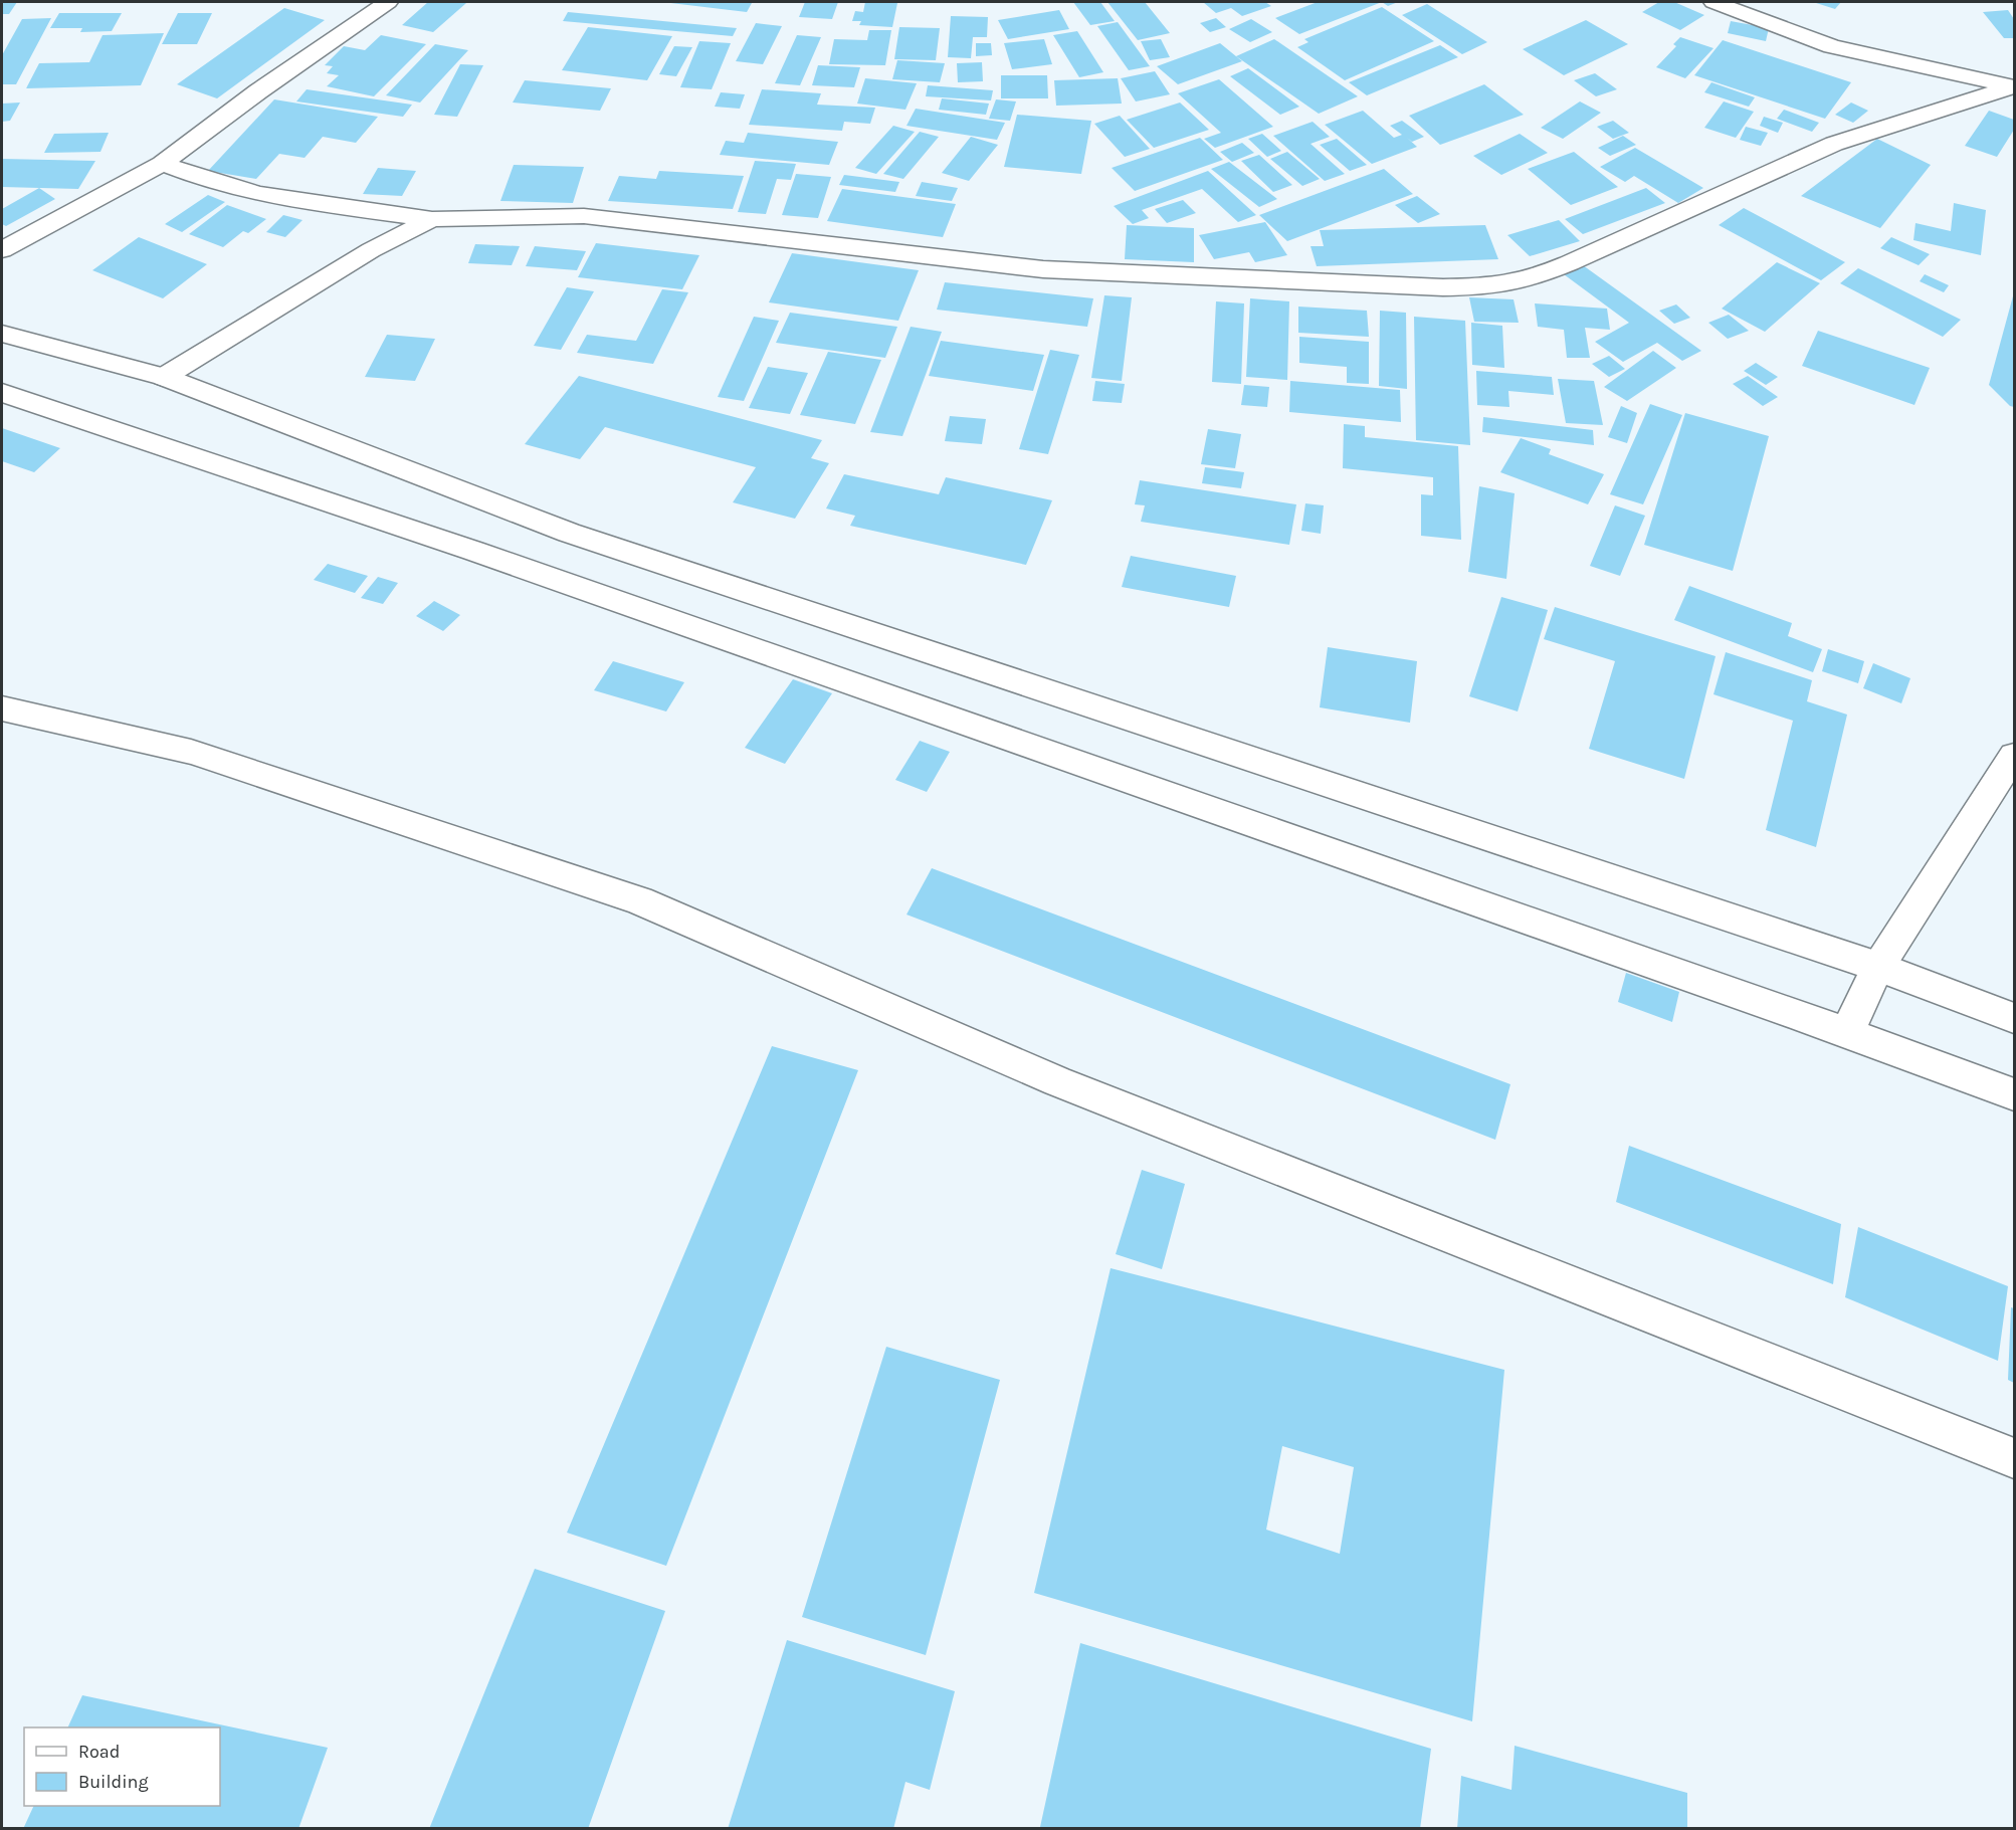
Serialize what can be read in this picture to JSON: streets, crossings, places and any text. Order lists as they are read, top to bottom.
{
  "legend": ["Road", "Building"]
}
